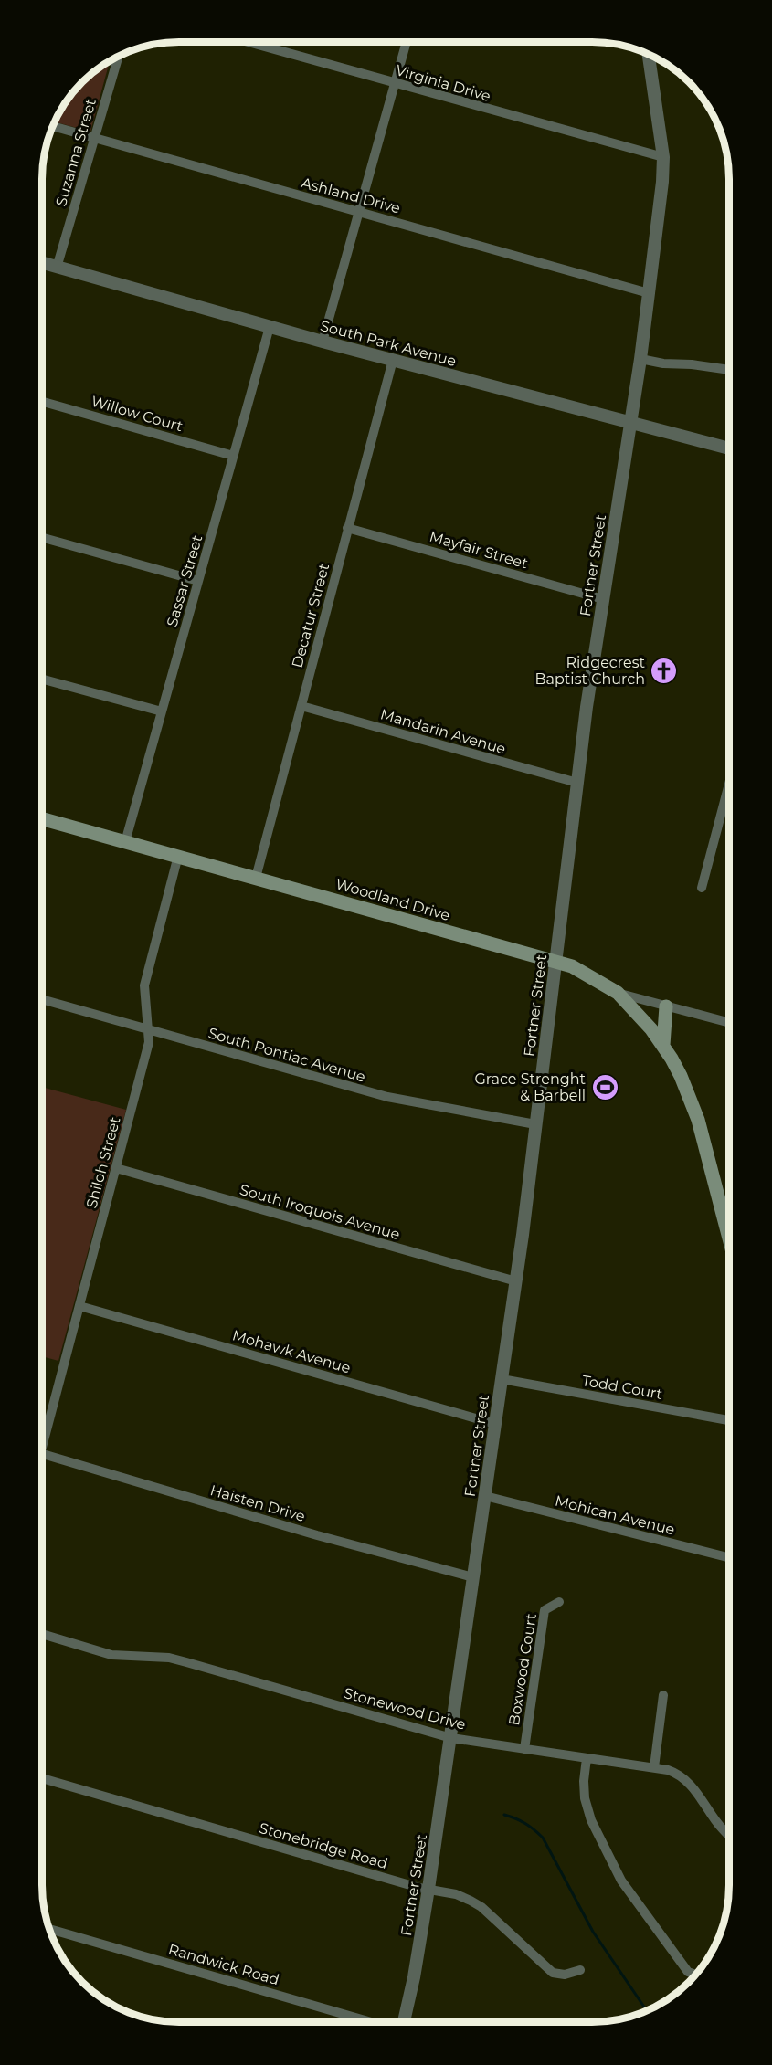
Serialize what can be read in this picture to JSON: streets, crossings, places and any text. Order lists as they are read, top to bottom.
{
  "streets": {
    "main road": ["Woodland Drive"],
    "street": [
      "Virginia Drive",
      "Suzanna Street",
      "Ashland Drive",
      "South Park Avenue",
      "Willow Court",
      "Mayfair Street",
      "Fortner Street",
      "Sassar Street",
      "Decatur Street",
      "Mandarin Avenue",
      "South Pontiac Avenue",
      "Shiloh Street",
      "South Iroquois Avenue",
      "Mohawk Avenue",
      "Todd Court",
      "Haisten Drive",
      "Mohican Avenue",
      "Boxwood Court",
      "Stonewood Drive",
      "Stonebridge Road",
      "Randwick Road"
    ]
  },
  "crossings": [
    ["Virginia Drive", "Fortner Street"],
    ["Suzanna Street", "Ashland Drive"],
    ["Suzanna Street", "South Park Avenue"],
    ["Ashland Drive", "Fortner Street"],
    ["South Park Avenue", "Fortner Street"],
    ["South Park Avenue", "Sassar Street"],
    ["South Park Avenue", "Decatur Street"],
    ["Willow Court", "Sassar Street"],
    ["Mayfair Street", "Fortner Street"],
    ["Mayfair Street", "Decatur Street"],
    ["Fortner Street", "Mandarin Avenue"],
    ["Fortner Street", "Woodland Drive"],
    ["Fortner Street", "South Pontiac Avenue"],
    ["Fortner Street", "South Iroquois Avenue"],
    ["Fortner Street", "Mohawk Avenue"],
    ["Fortner Street", "Todd Court"],
    ["Fortner Street", "Haisten Drive"],
    ["Fortner Street", "Mohican Avenue"],
    ["Fortner Street", "Stonewood Drive"],
    ["Fortner Street", "Stonebridge Road"],
    ["Sassar Street", "Woodland Drive"],
    ["Decatur Street", "Mandarin Avenue"],
    ["Decatur Street", "Woodland Drive"],
    ["Woodland Drive", "Shiloh Street"],
    ["South Pontiac Avenue", "Shiloh Street"],
    ["Shiloh Street", "South Iroquois Avenue"],
    ["Shiloh Street", "Mohawk Avenue"],
    ["Boxwood Court", "Stonewood Drive"]
  ],
  "places": {
    "church": ["Ridgecrest Baptist Church"],
    "sports": ["Grace Strenght & Barbell"]
  }
}
